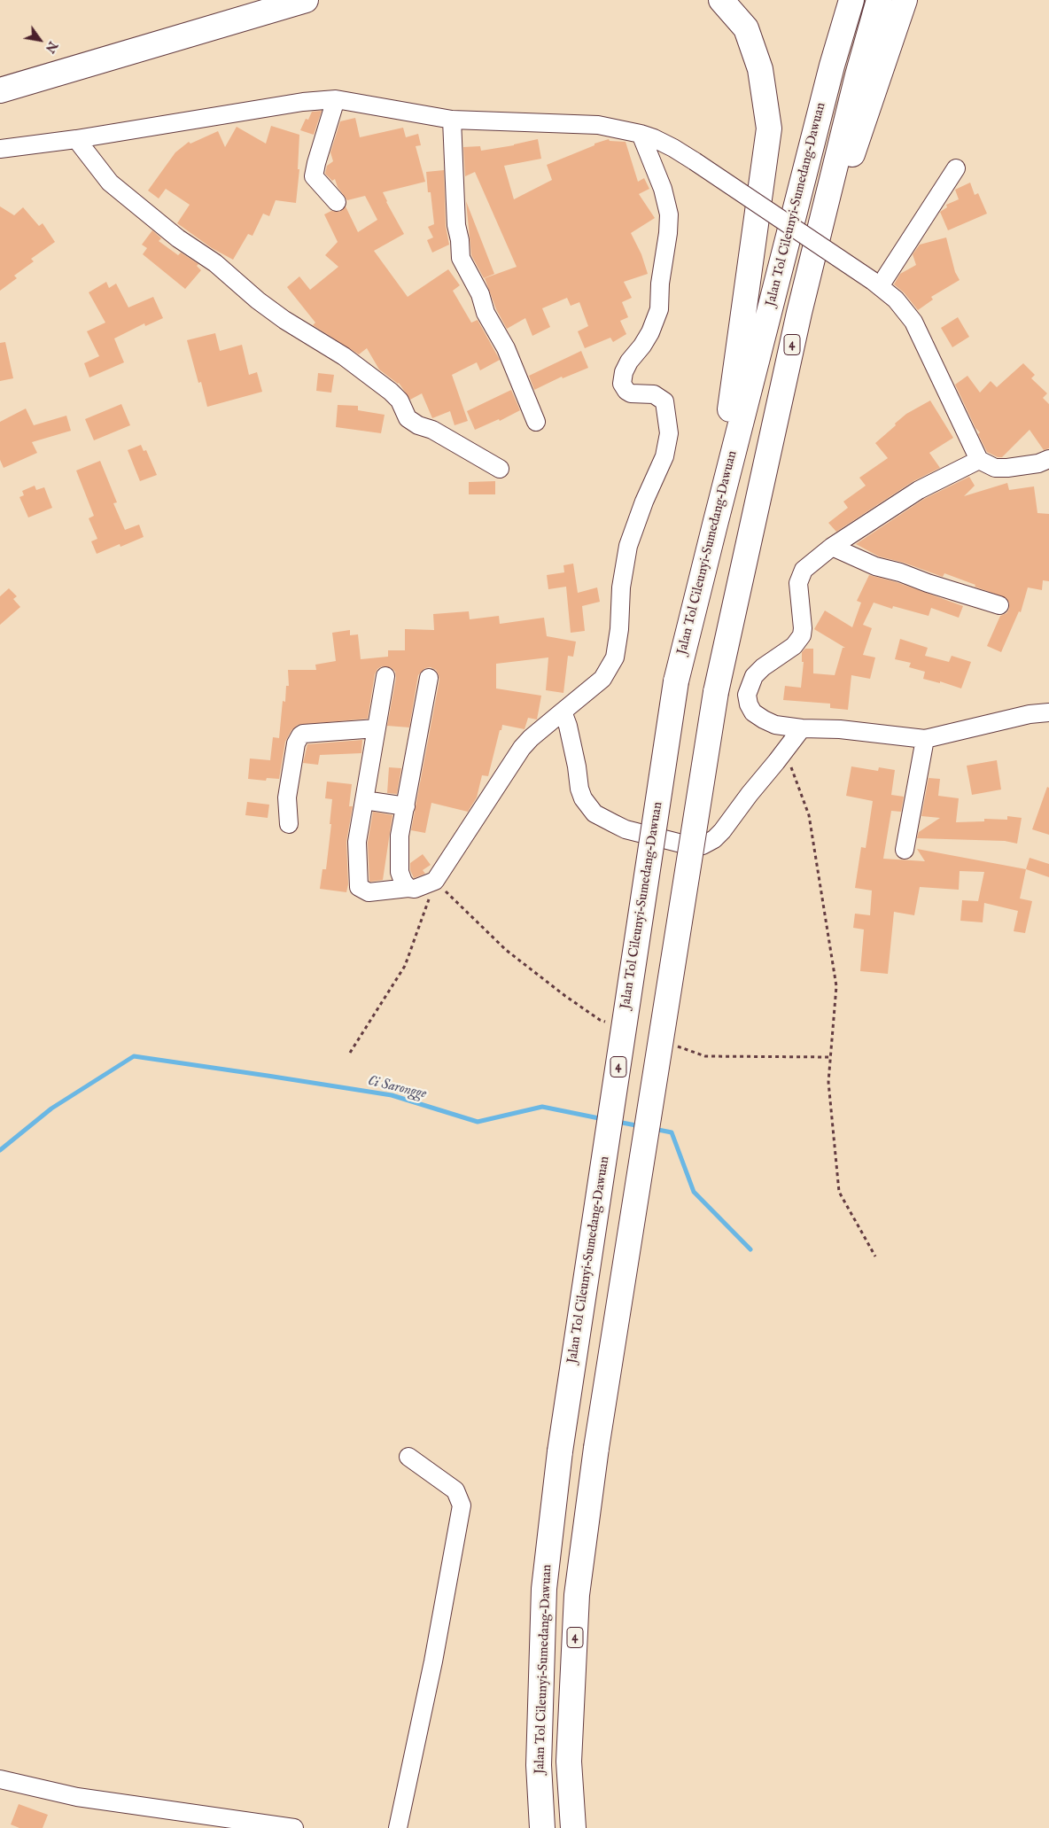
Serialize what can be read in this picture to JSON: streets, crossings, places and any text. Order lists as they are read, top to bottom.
{
  "streets": {
    "highway": ["Jalan Tol Cileunyi–Sumedang–Dawuan", "4"]
  },
  "water": ["Ci Sarongge"],
  "north": "bottom right"
}
